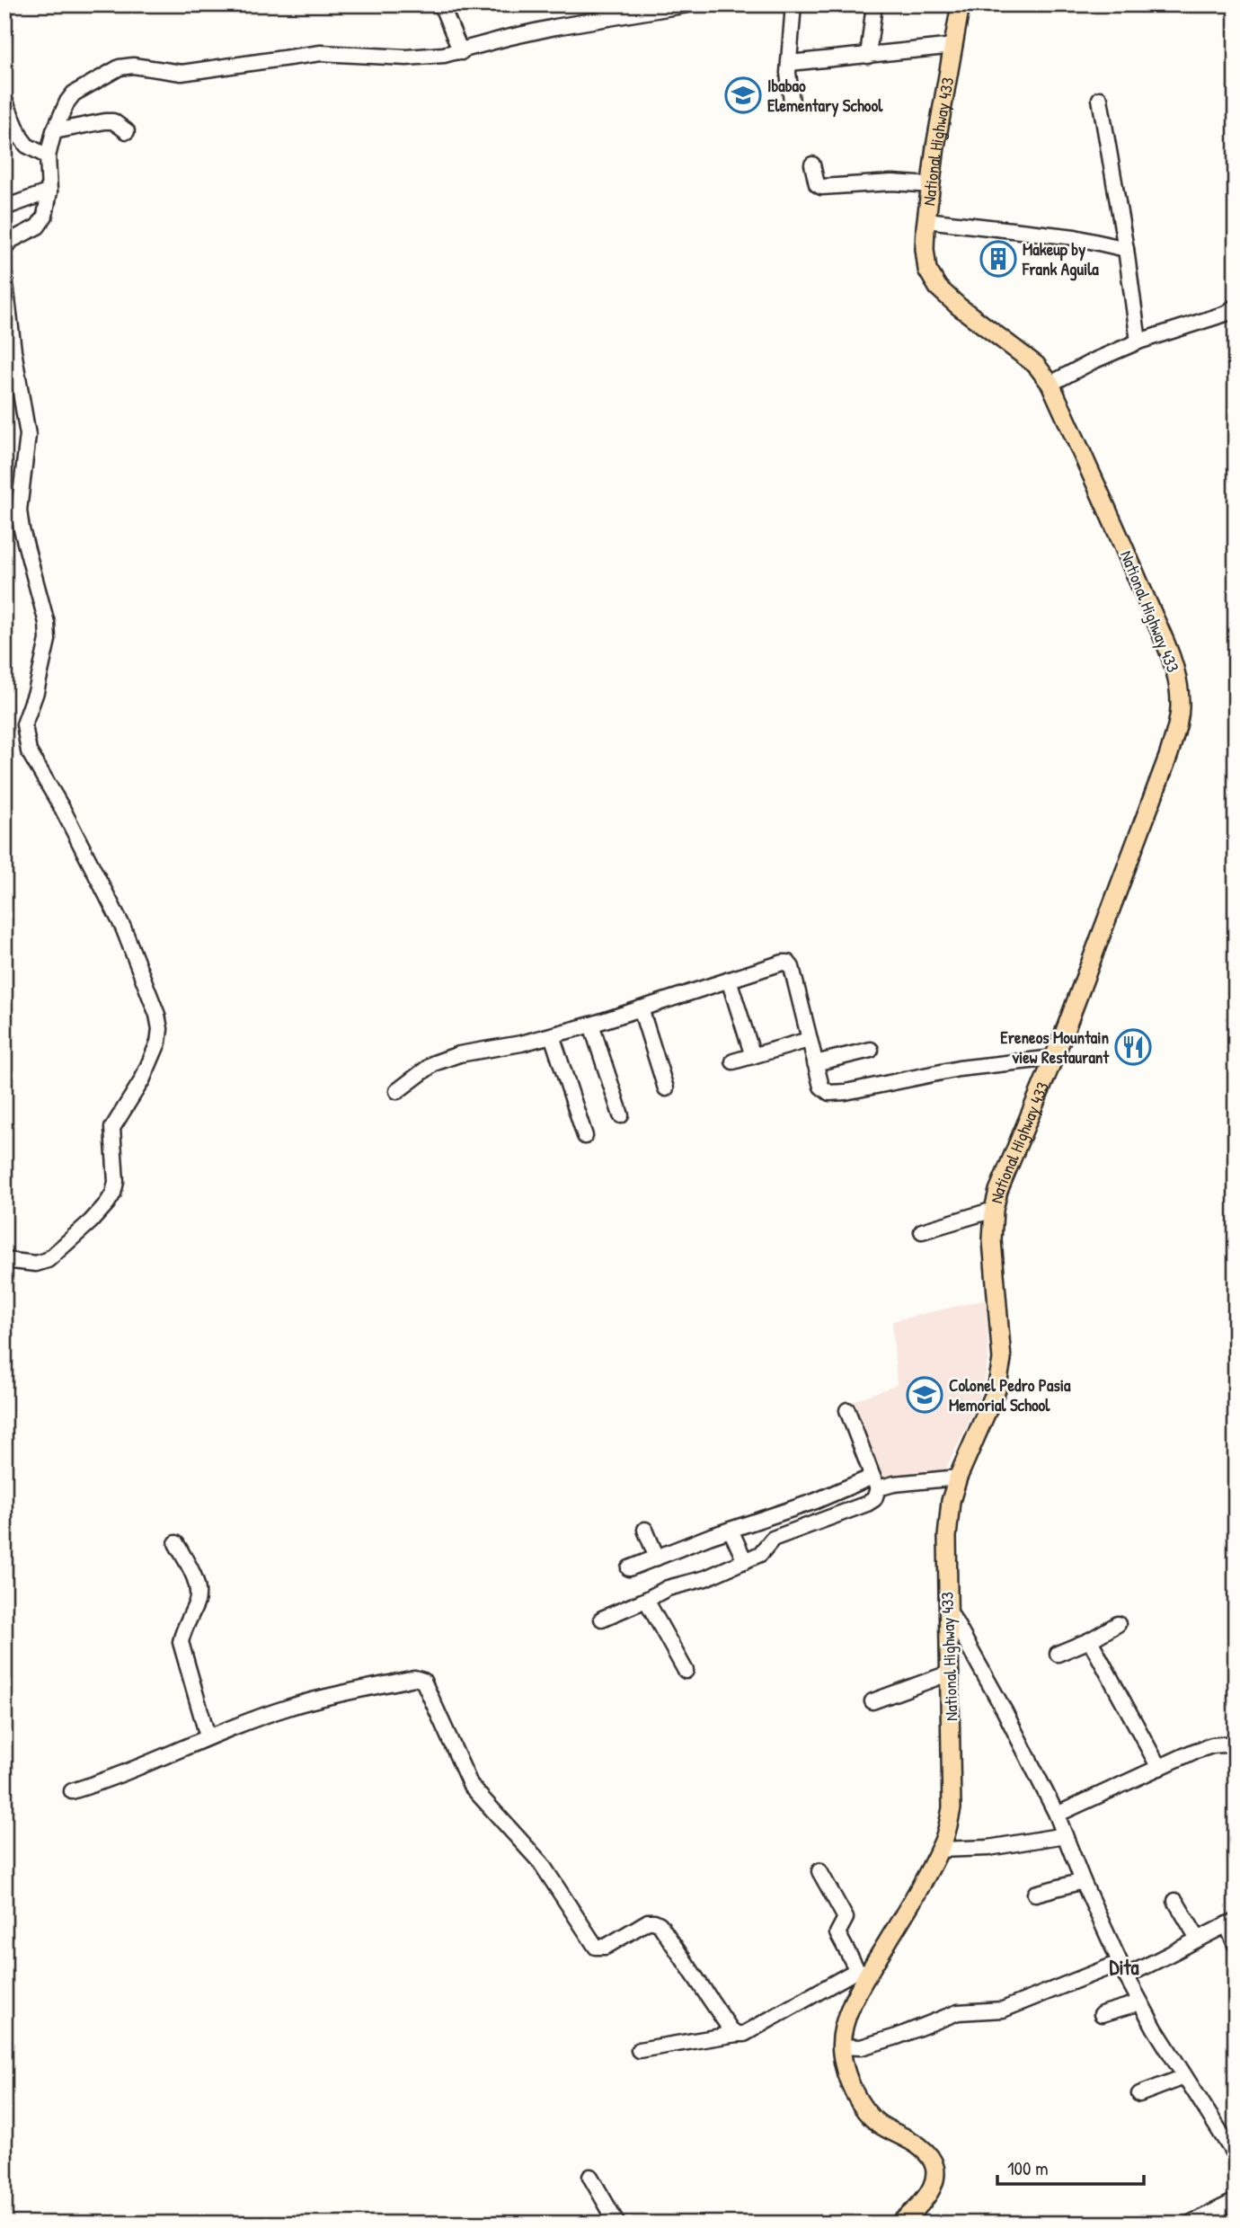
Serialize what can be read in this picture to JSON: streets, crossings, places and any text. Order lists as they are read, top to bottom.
{
  "streets": {
    "main road": ["National Highway 433"]
  },
  "districts": ["Dita"],
  "places": {
    "school or university": ["Ibabao Elementary School", "Colonel Pedro Pasia Memorial School"],
    "building": ["Makeup by Frank Aguila"],
    "restaurant": ["Ereneos Mountain view Restaurant"]
  },
  "scale_bar": "100 m"
}
